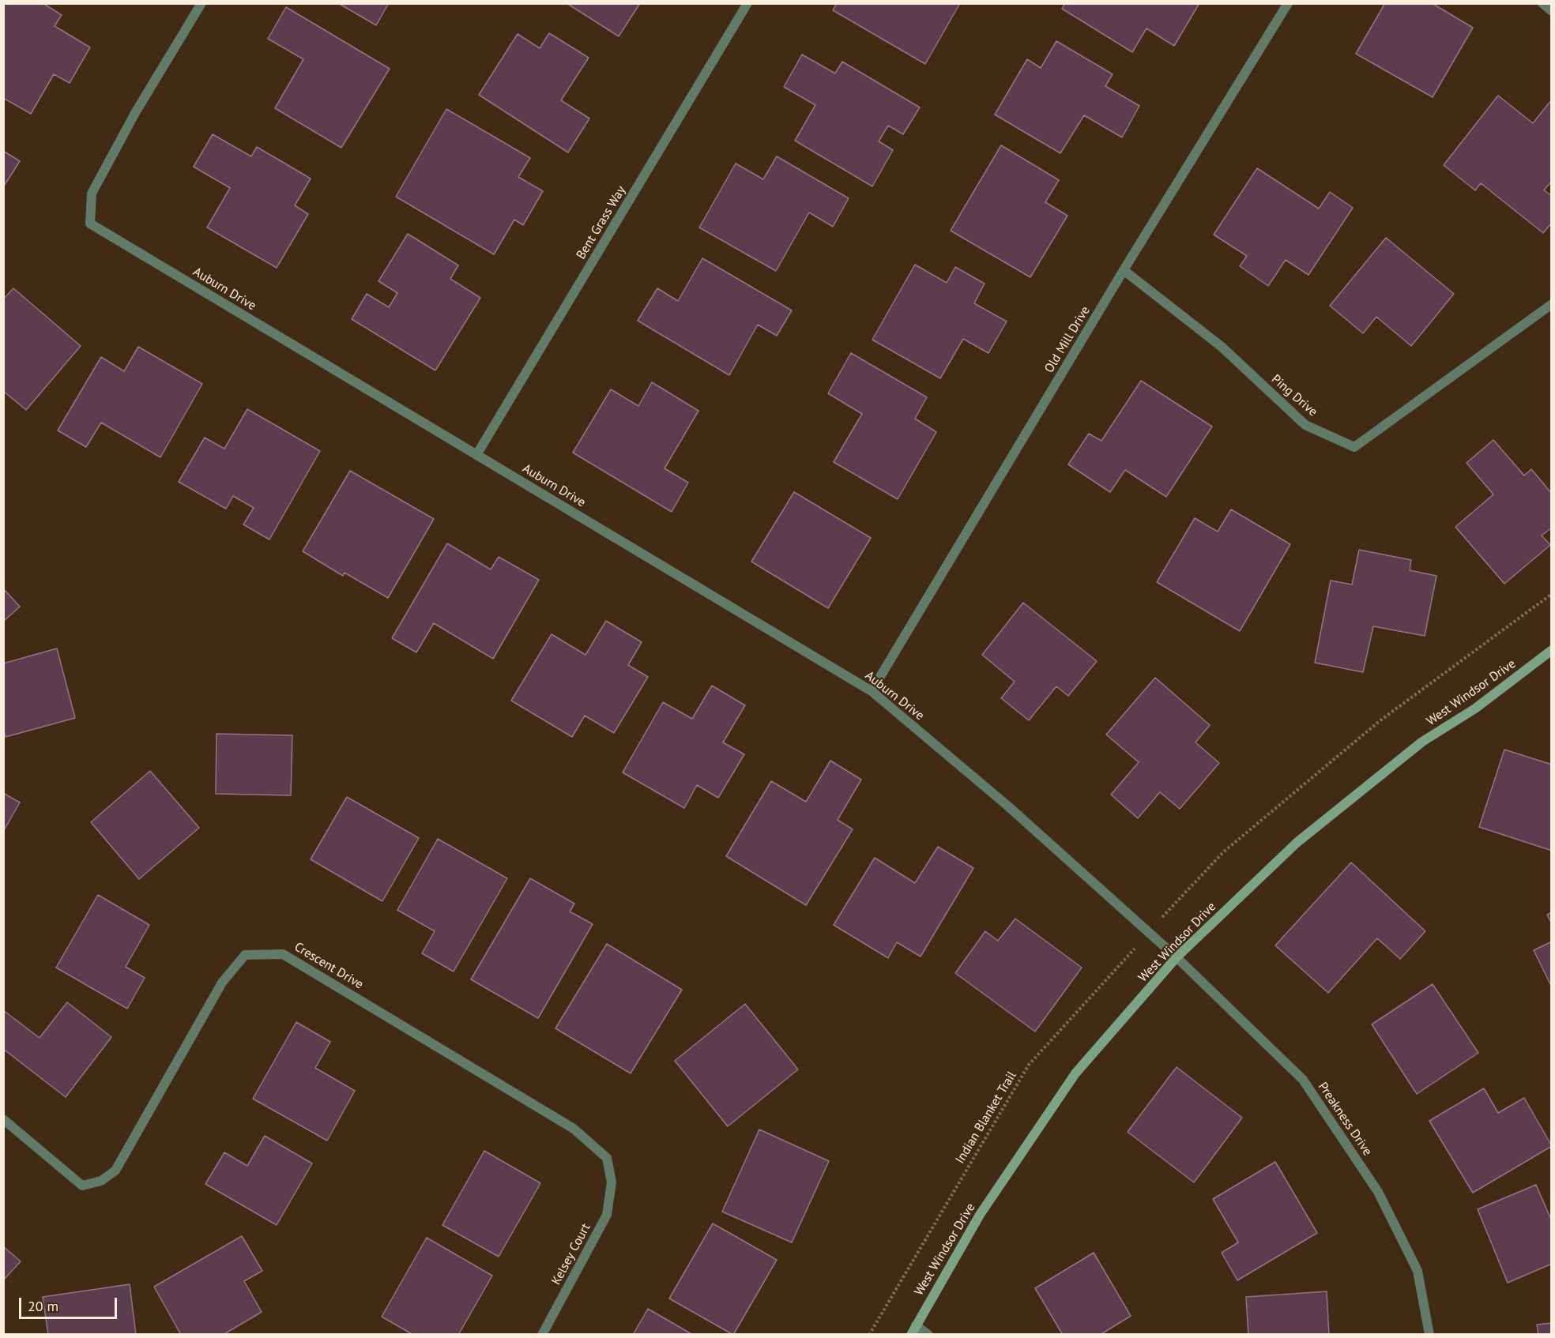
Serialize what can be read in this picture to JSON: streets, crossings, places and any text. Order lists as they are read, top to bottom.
{
  "streets": {
    "street": [
      "Bent Grass Way",
      "Auburn Drive",
      "Old Mill Drive",
      "Ping Drive",
      "West Windsor Drive",
      "Crescent Drive",
      "Preakness Drive",
      "Kelsey Court"
    ],
    "path": ["Indian Blanket Trail"]
  },
  "crossings": [
    ["Bent Grass Way", "Auburn Drive"],
    ["Auburn Drive", "Old Mill Drive"],
    ["Auburn Drive", "West Windsor Drive"],
    ["Auburn Drive", "Indian Blanket Trail"],
    ["Auburn Drive", "Preakness Drive"],
    ["Old Mill Drive", "Ping Drive"],
    ["West Windsor Drive", "Preakness Drive"],
    ["Crescent Drive", "Kelsey Court"]
  ],
  "scale_bar": "20 m"
}
